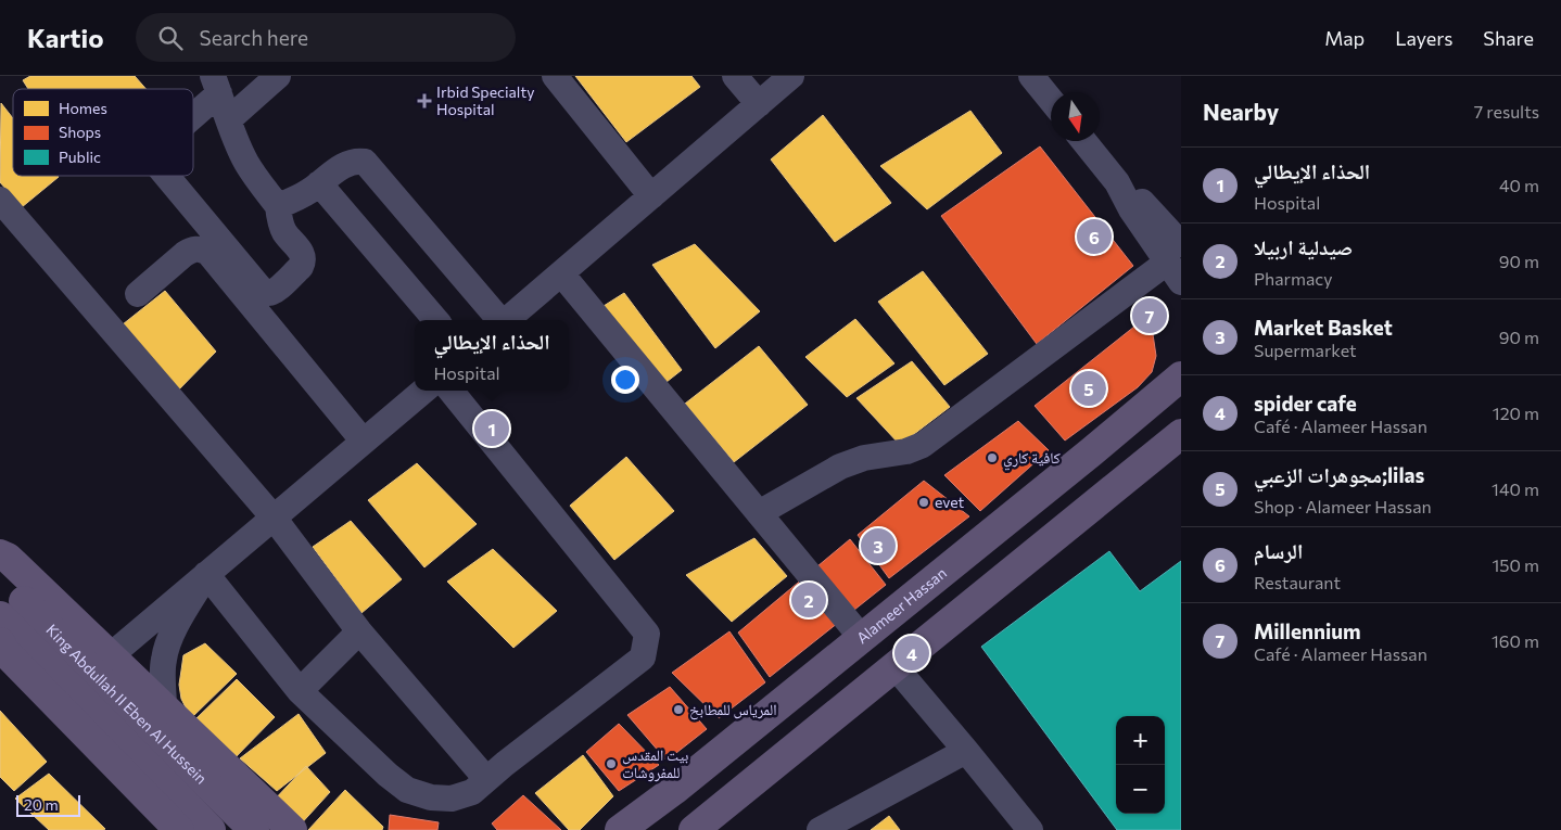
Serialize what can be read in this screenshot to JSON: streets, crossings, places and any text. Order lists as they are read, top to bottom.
{
  "streets": {
    "main road": ["Alameer Hassan", "King Abdullah II Eben Al Hussein"]
  },
  "places": {
    "health": ["Irbid Specialty Hospital"],
    "other": [
      "كافية كاري",
      "evet",
      "المرياس للمطابخ",
      "بيت المقدس للمفروشات"
    ]
  },
  "legend": ["Homes", "Shops", "Public"],
  "scale_bar": "20 m",
  "north": "bottom",
  "page": {
    "header": "Kartio",
    "search": "Search here",
    "nav": ["Map", "Layers", "Share"],
    "heading": ["Nearby", "7 results"],
    "list": [
      {
        "mark": "1",
        "name": "الحذاء الإيطالي",
        "note": "Hospital",
        "value": "40 m"
      },
      {
        "mark": "2",
        "name": "صيدلية اربيلا",
        "note": "Pharmacy",
        "value": "90 m"
      },
      {
        "mark": "3",
        "name": "Market Basket",
        "note": "Supermarket",
        "value": "90 m"
      },
      {
        "mark": "4",
        "name": "spider cafe",
        "note": "Café · Alameer Hassan",
        "value": "120 m"
      },
      {
        "mark": "5",
        "name": "مجوهرات الزعبي;lilas",
        "note": "Shop · Alameer Hassan",
        "value": "140 m"
      },
      {
        "mark": "6",
        "name": "الرسام",
        "note": "Restaurant",
        "value": "150 m"
      },
      {
        "mark": "7",
        "name": "Millennium",
        "note": "Café · Alameer Hassan",
        "value": "160 m"
      }
    ],
    "pins": [
      "6",
      "7",
      "5",
      "1",
      "3",
      "2",
      "4"
    ],
    "popup": ["الحذاء الإيطالي", "Hospital"],
    "map_buttons": ["+", "−"],
    "scale": "20 m"
  }
}
